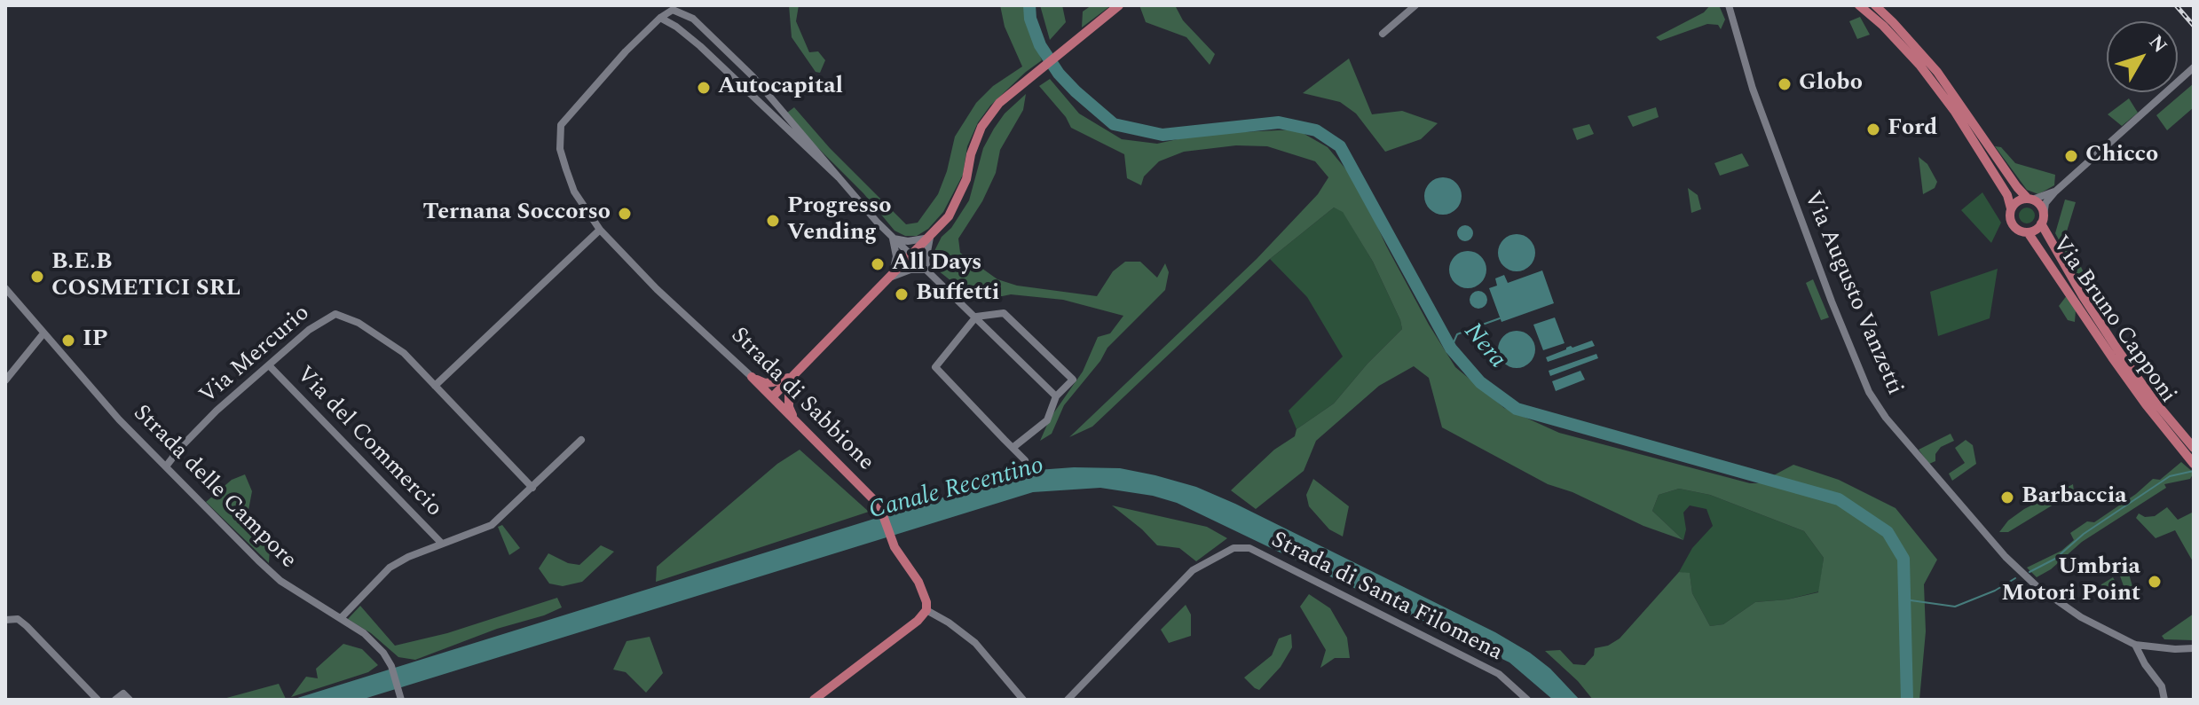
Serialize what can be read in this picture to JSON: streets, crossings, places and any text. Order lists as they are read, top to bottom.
{
  "streets": {
    "main road": ["Via Bruno Capponi", "Strada di Sabbione"],
    "street": [
      "Via Augusto Vanzetti",
      "Via Mercurio",
      "Via del Commercio",
      "Strada delle Campore",
      "Strada di Santa Filomena"
    ]
  },
  "crossings": [
    ["Via Mercurio", "Via del Commercio"],
    ["Via Mercurio", "Strada delle Campore"],
    ["Via del Commercio", "Strada delle Campore"]
  ],
  "water": ["Nera", "Canale Recentino"],
  "places": [
    "Globo",
    "Autocapital",
    "Ford",
    "Chicco",
    "Ternana Soccorso",
    "Progresso Vending",
    "All Days",
    "B.E.B COSMETICI SRL",
    "Buffetti",
    "IP",
    "Barbaccia",
    "Umbria Motori Point"
  ],
  "north": "top right"
}
